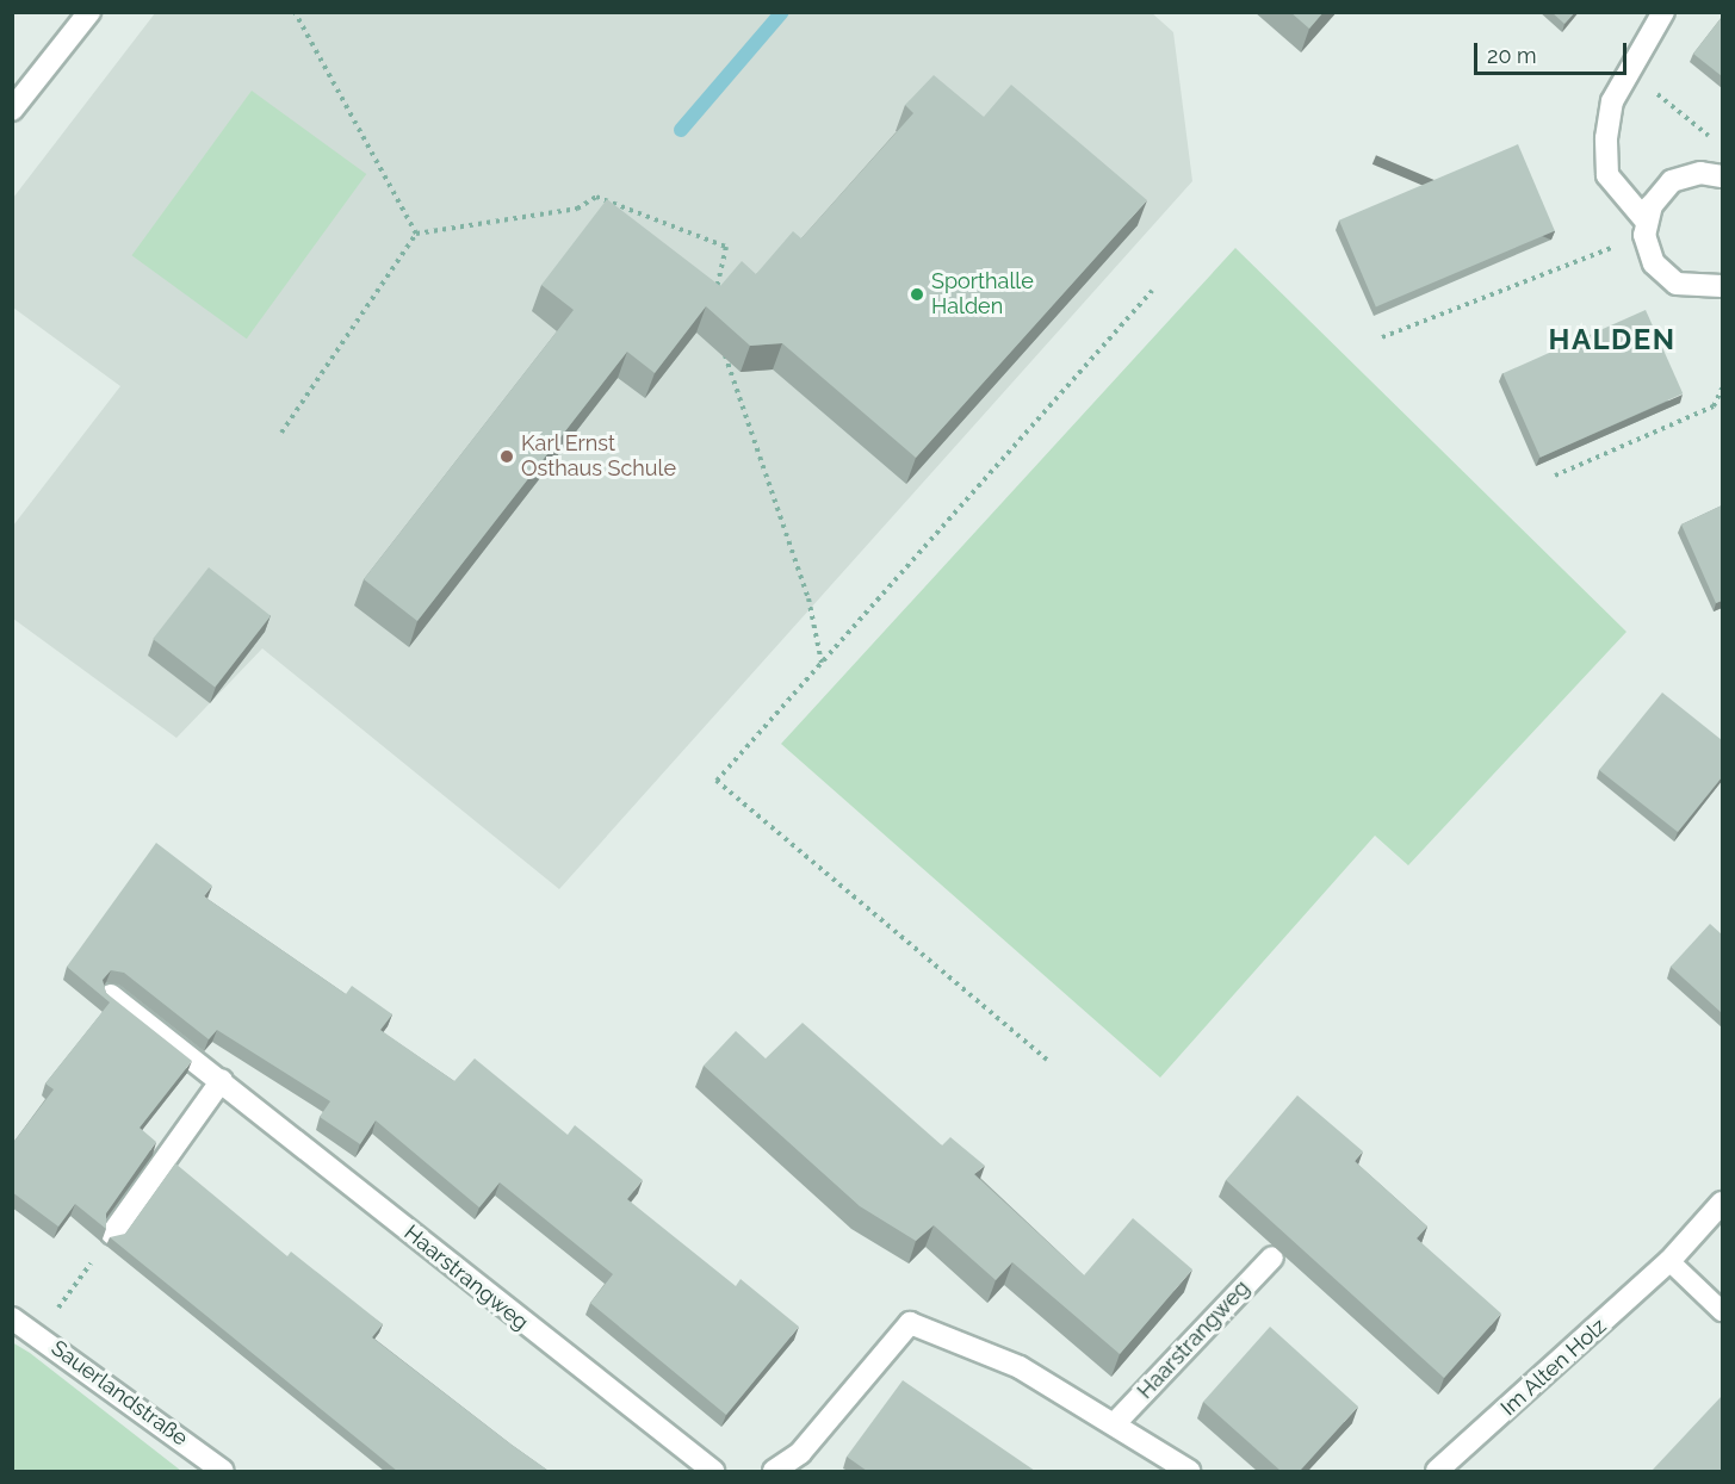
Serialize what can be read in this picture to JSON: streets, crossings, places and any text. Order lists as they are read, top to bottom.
{
  "streets": {
    "street": ["Haarstrangweg", "Im Alten Holz", "Sauerlandstraße"]
  },
  "districts": ["HALDEN"],
  "places": ["Sporthalle Halden", "Karl Ernst Osthaus Schule"],
  "scale_bar": "20 m"
}
